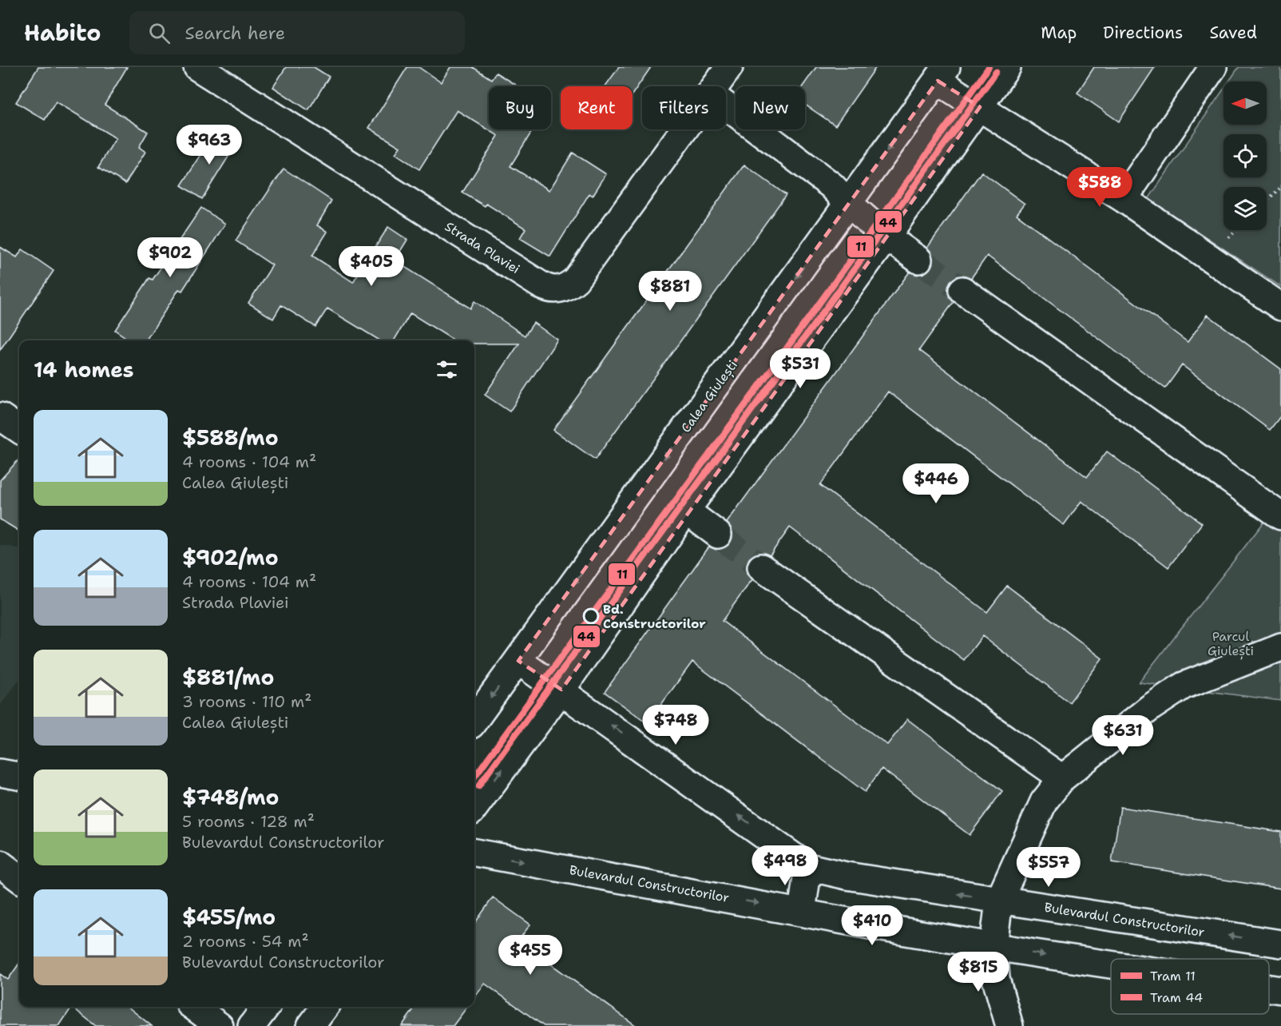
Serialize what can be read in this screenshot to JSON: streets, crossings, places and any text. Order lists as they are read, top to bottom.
{
  "streets": {
    "street": ["Strada Plaviei", "Calea Giulești", "Bulevardul Constructorilor"]
  },
  "crossings": [
    ["Calea Giulești", "Bulevardul Constructorilor"]
  ],
  "parks": ["Parcul Giulești"],
  "places": ["Bd. Constructorilor"],
  "lines": ["tram line 11", "tram line 44"],
  "legend": ["Tram 11", "Tram 44"],
  "north": "left",
  "page": {
    "header": "Habito",
    "search": "Search here",
    "nav": ["Map", "Directions", "Saved"],
    "chip": [
      "Buy",
      "Rent",
      "Filters",
      "New"
    ],
    "price": [
      "$963",
      "$588",
      "$902",
      "$405",
      "$881",
      "$531",
      "$446",
      "$748",
      "$631",
      "$498",
      "$557",
      "$410",
      "$455",
      "$815"
    ],
    "heading": "14 homes",
    "list": [
      {
        "name": "$588/mo",
        "note": "4 rooms · 104 m² · Calea Giulești"
      },
      {
        "name": "$902/mo",
        "note": "4 rooms · 104 m² · Strada Plaviei"
      },
      {
        "name": "$881/mo",
        "note": "3 rooms · 110 m² · Calea Giulești"
      },
      {
        "name": "$748/mo",
        "note": "5 rooms · 128 m² · Bulevardul Constructorilor"
      },
      {
        "name": "$455/mo",
        "note": "2 rooms · 54 m² · Bulevardul Constructorilor"
      }
    ]
  }
}
